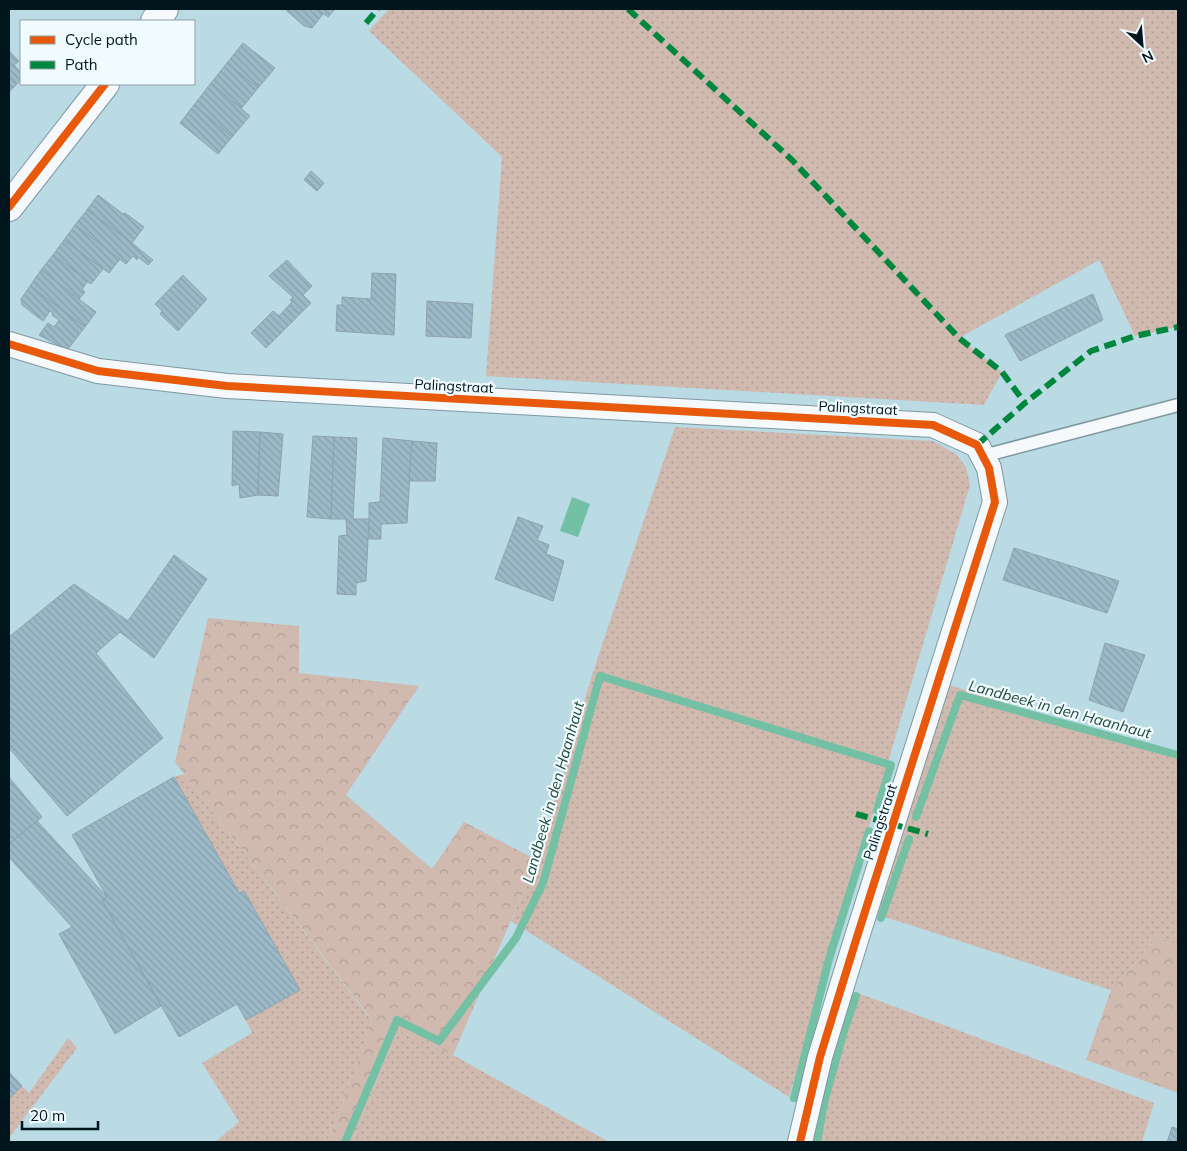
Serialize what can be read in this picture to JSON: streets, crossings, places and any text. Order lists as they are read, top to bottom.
{
  "streets": {
    "street": ["Palingstraat"]
  },
  "water": ["Landbeek in den Haanhaut"],
  "legend": ["Cycle path", "Path"],
  "scale_bar": "20 m",
  "north": "bottom right"
}
